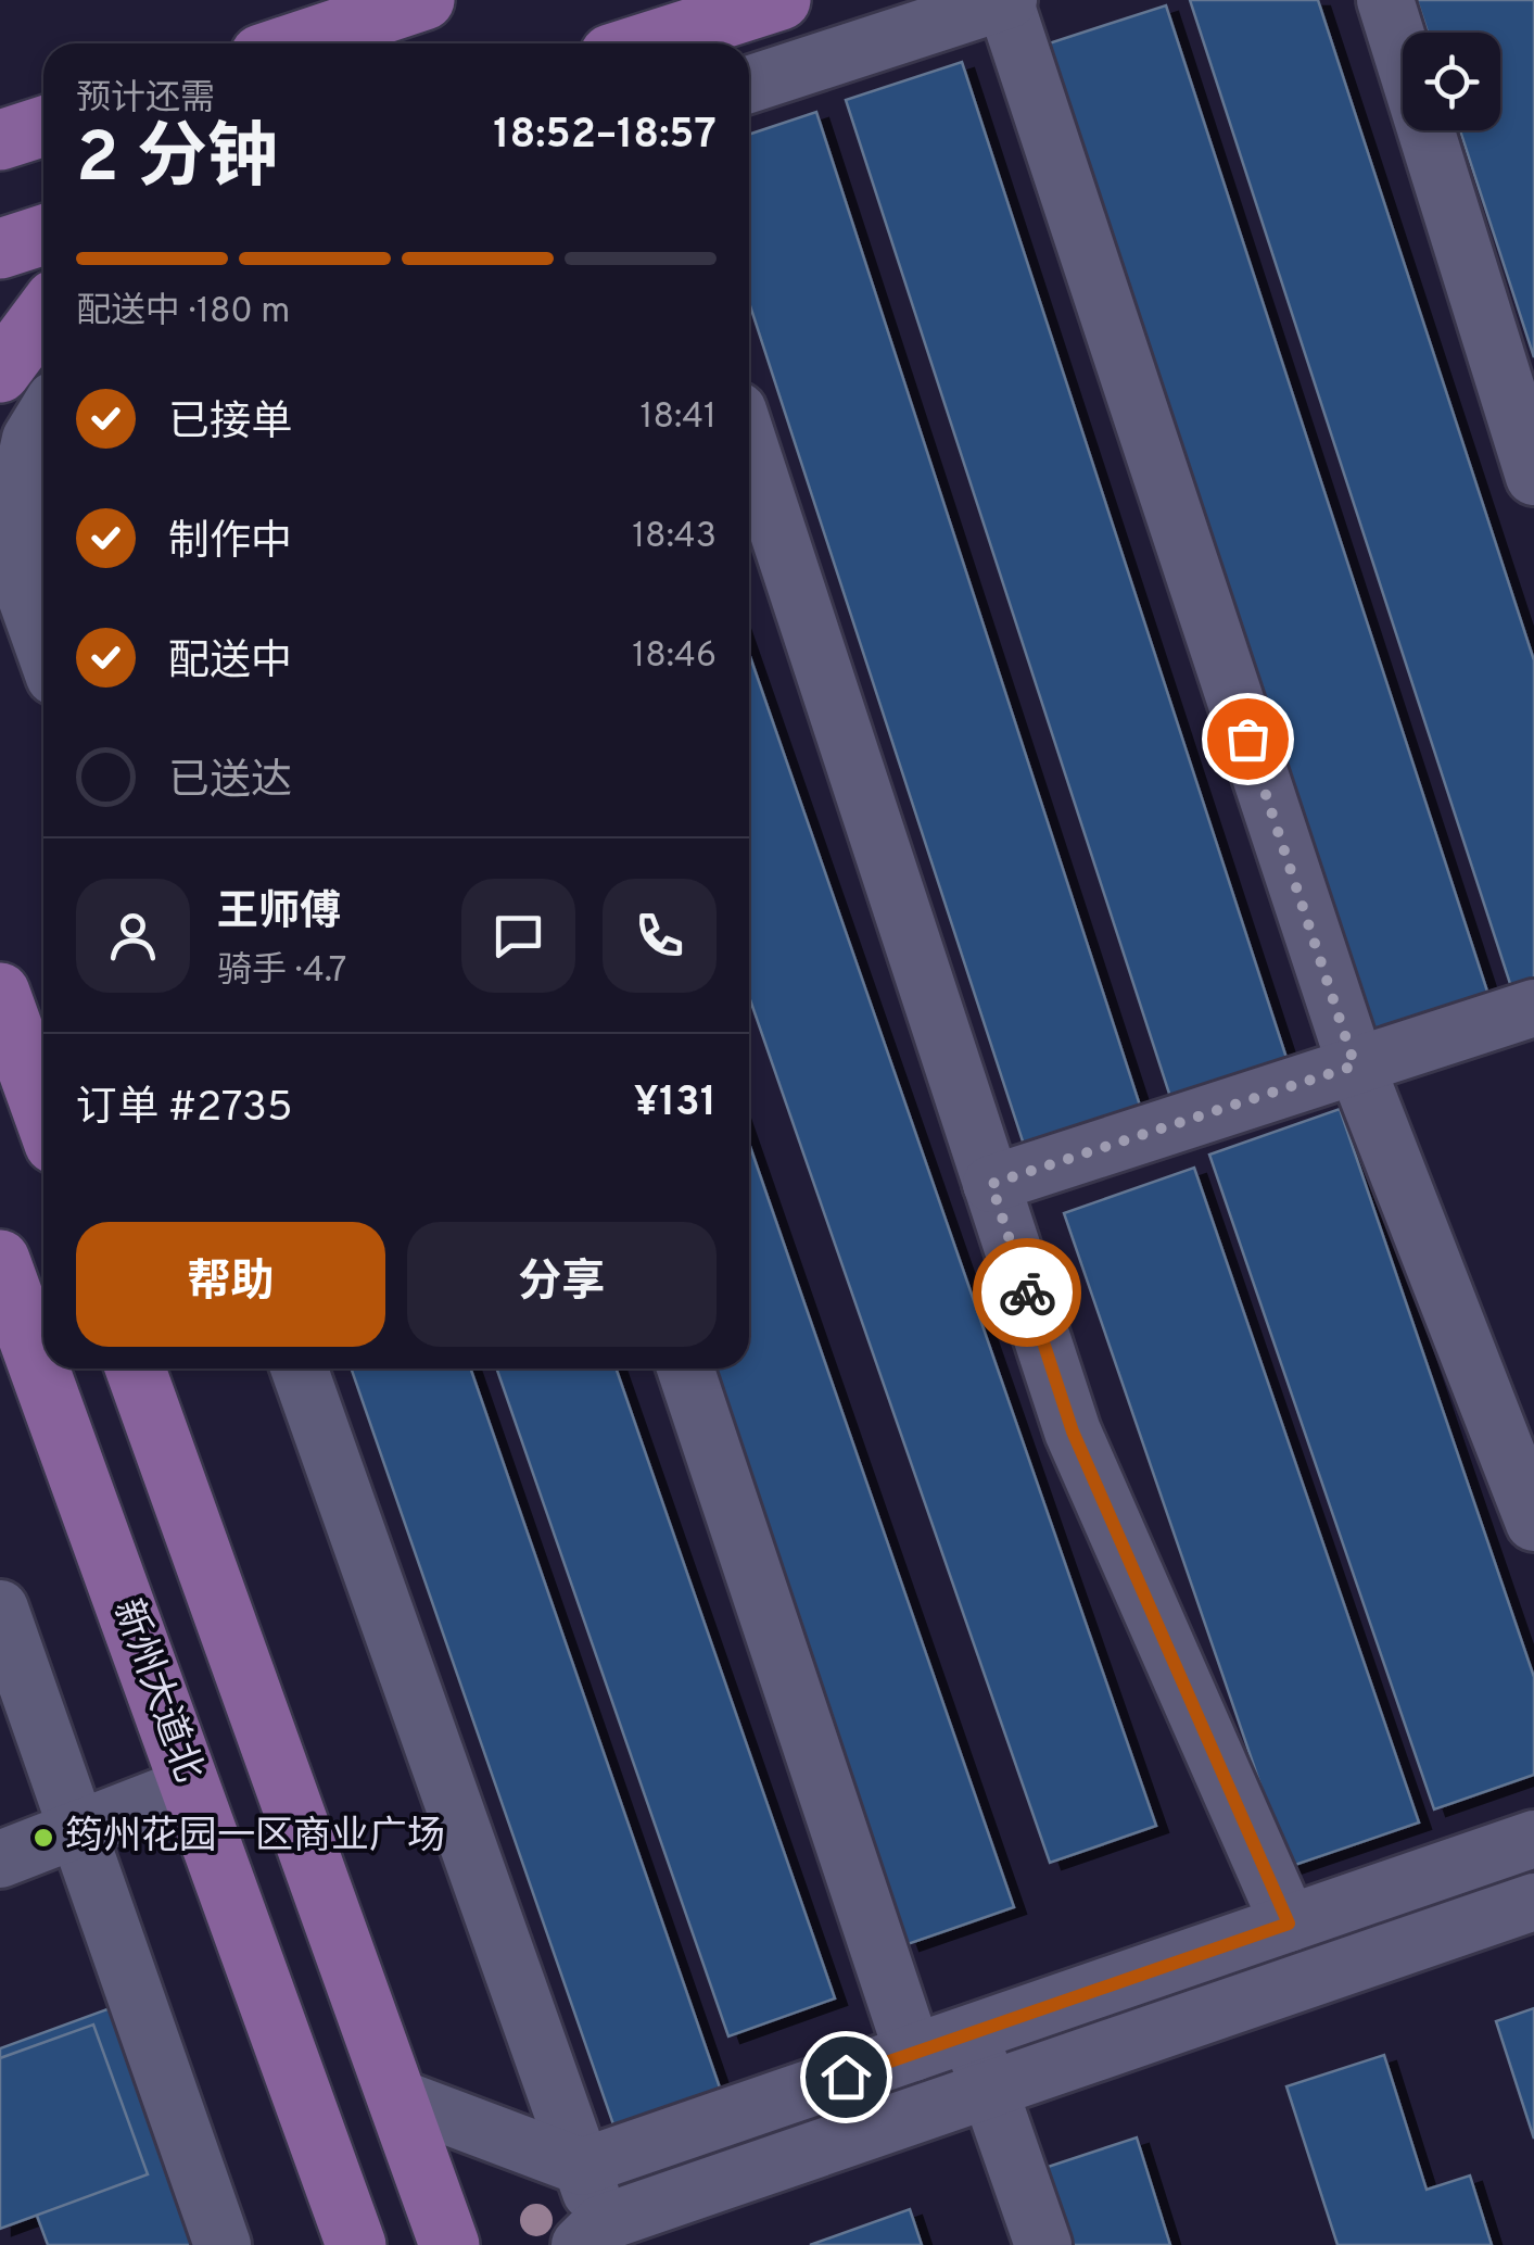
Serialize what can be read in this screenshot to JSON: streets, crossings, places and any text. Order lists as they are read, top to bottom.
{
  "streets": {
    "main road": ["新州大道北"]
  },
  "places": ["筠州花园一区商业广场"],
  "page": {
    "heading": ["2 分钟", "预计还需", "18:52–18:57"],
    "panel": [
      "王师傅",
      "骑手 · 4.7",
      "订单 #2735",
      "¥131"
    ],
    "bar": "配送中 · 180 m",
    "list": [
      ["已接单", "18:41"],
      ["制作中", "18:43"],
      ["配送中", "18:46"],
      "已送达"
    ],
    "buttons": ["帮助", "分享"]
  }
}
